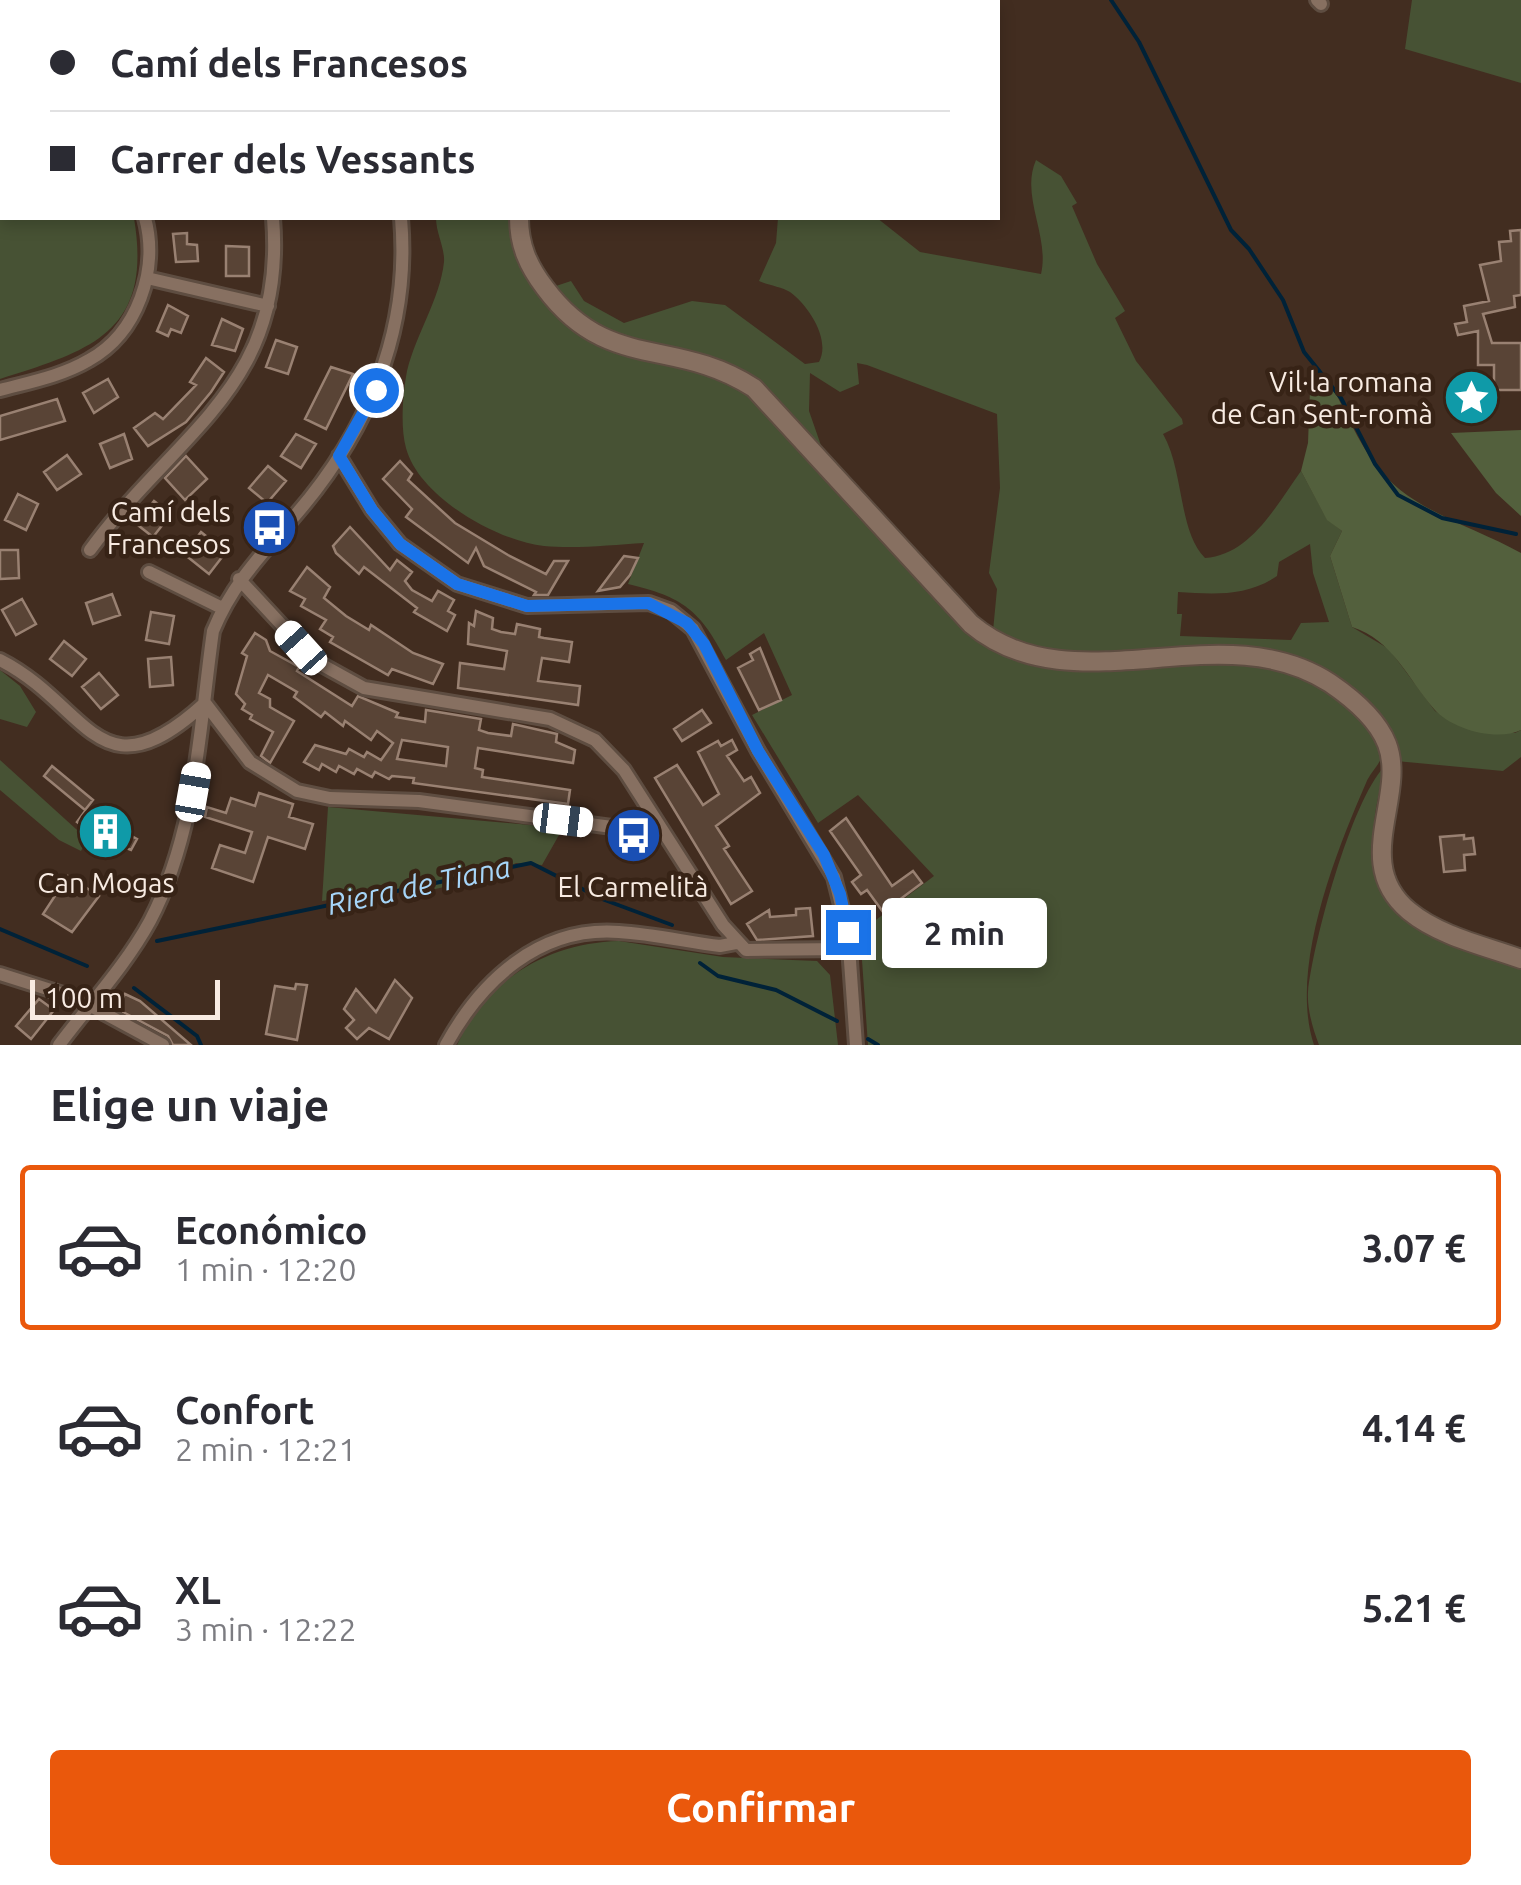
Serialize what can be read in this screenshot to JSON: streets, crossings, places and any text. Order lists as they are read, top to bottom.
{
  "water": ["Riera de Tiana"],
  "places": {
    "place": ["Vil·la romana de Can Sent-romà"],
    "bus stop": ["Camí dels Francesos", "El Carmelità"],
    "building": ["Can Mogas"]
  },
  "scale_bar": "100 m",
  "page": {
    "banner": ["Camí dels Francesos", "Carrer dels Vessants"],
    "bubble": "2 min",
    "scale": "100 m",
    "heading": "Elige un viaje",
    "list": [
      {
        "name": "Económico",
        "note": "1 min · 12:20",
        "value": "3.07 €"
      },
      {
        "name": "Confort",
        "note": "2 min · 12:21",
        "value": "4.14 €"
      },
      {
        "name": "XL",
        "note": "3 min · 12:22",
        "value": "5.21 €"
      }
    ],
    "buttons": "Confirmar"
  }
}
